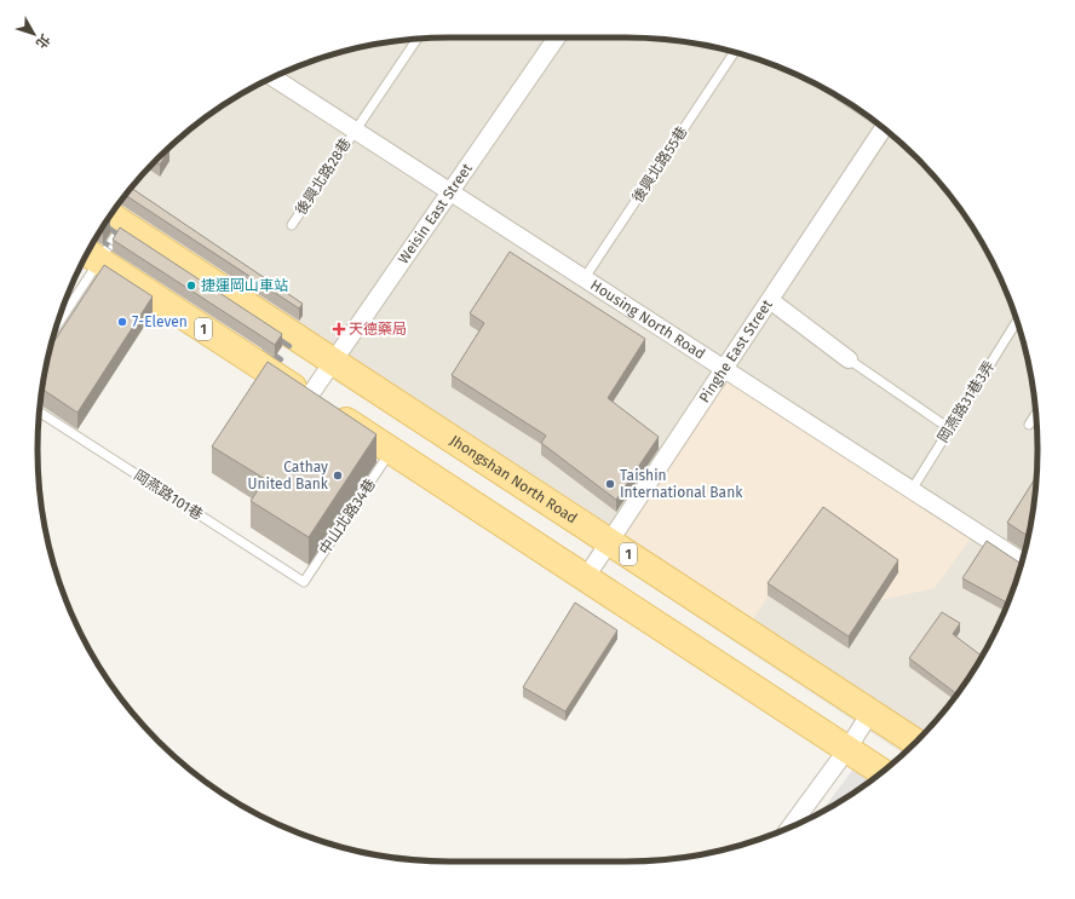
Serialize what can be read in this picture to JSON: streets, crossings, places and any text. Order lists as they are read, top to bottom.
{
  "streets": {
    "main road": ["1", "Jhongshan North Road"],
    "street": ["Weisin East Street", "Housing North Road", "Pinghe East Street"],
    "lane": [
      "後興北路55巷",
      "後興北路28巷",
      "岡燕路31巷3弄",
      "岡燕路101巷",
      "中山北路34巷"
    ]
  },
  "crossings": [
    ["後興北路55巷", "Housing North Road"],
    ["後興北路28巷", "Housing North Road"],
    ["Weisin East Street", "Housing North Road"],
    ["Weisin East Street", "1"],
    ["Weisin East Street", "Jhongshan North Road"],
    ["Housing North Road", "Pinghe East Street"],
    ["Housing North Road", "岡燕路31巷3弄"],
    ["1", "Pinghe East Street"],
    ["1", "中山北路34巷"],
    ["Pinghe East Street", "Jhongshan North Road"],
    ["岡燕路101巷", "中山北路34巷"]
  ],
  "places": {
    "other": [
      "捷運岡山車站",
      "7-Eleven",
      "Cathay United Bank",
      "Taishin International Bank"
    ],
    "health": ["天德藥局"]
  },
  "north": "bottom right"
}
